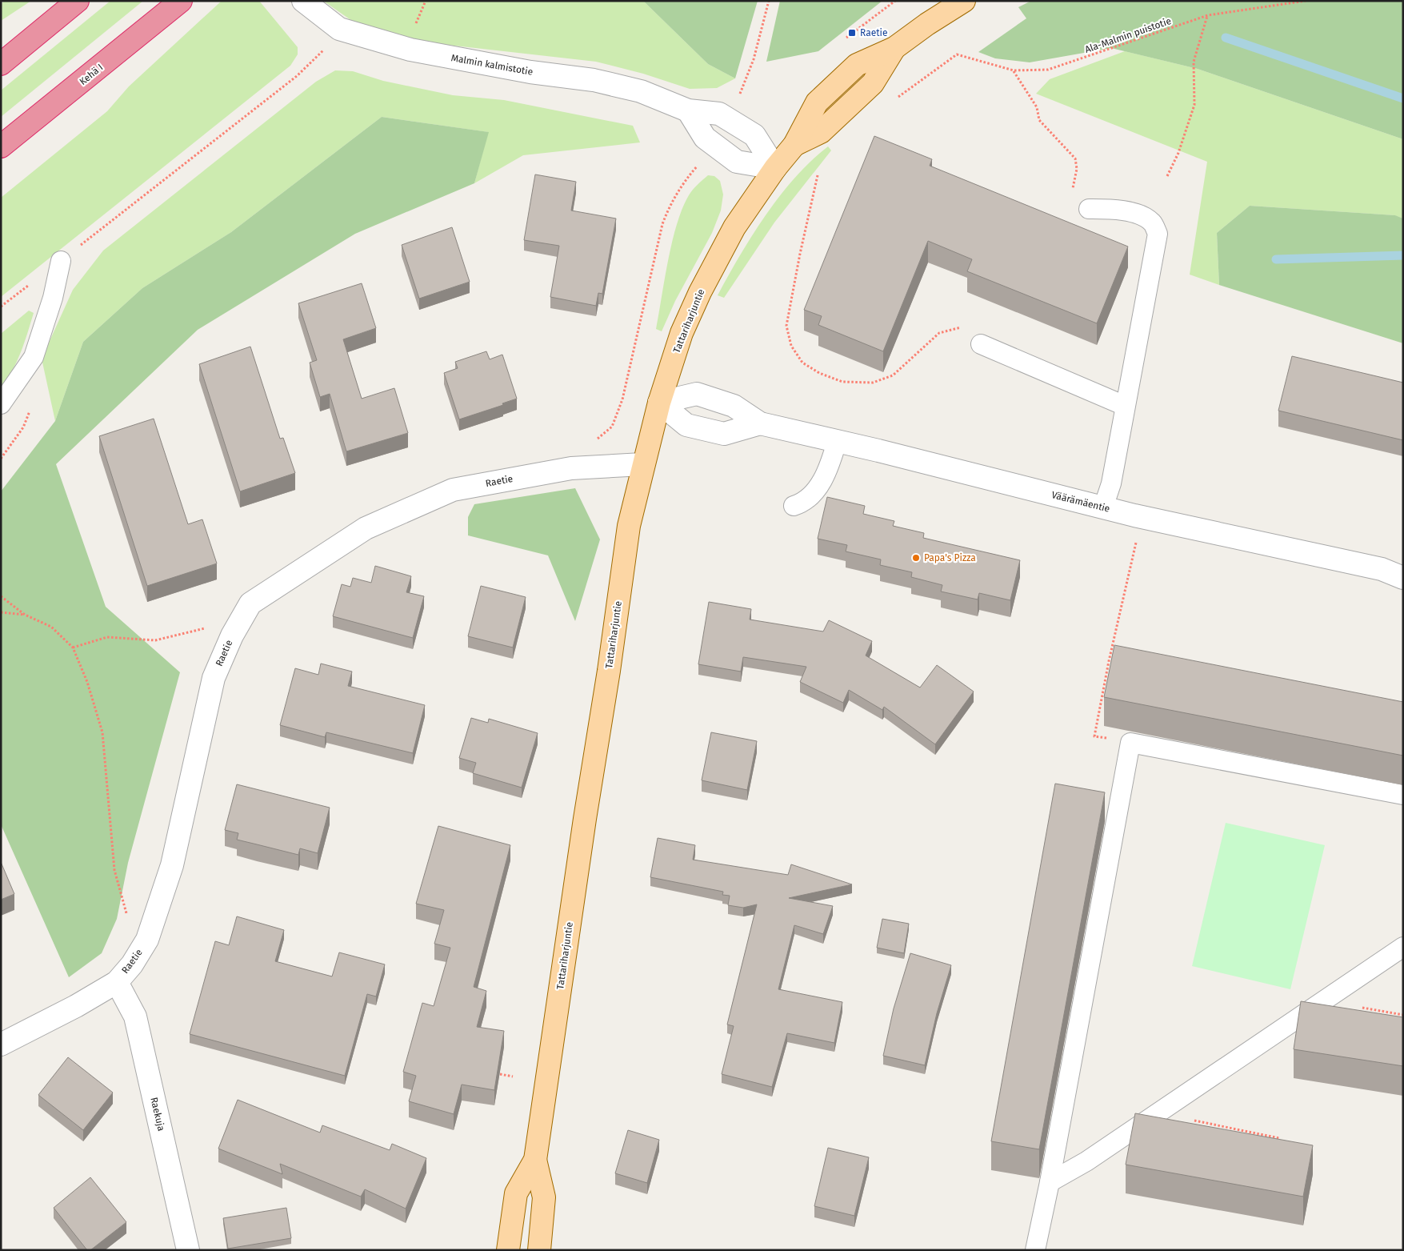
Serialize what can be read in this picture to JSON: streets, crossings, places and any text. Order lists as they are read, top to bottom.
{
  "streets": {
    "highway": ["Kehä I"],
    "main road": ["Tattariharjuntie"],
    "street": [
      "Malmin kalmistotie",
      "Raetie",
      "Väärämäentie",
      "Raekuja"
    ],
    "path": ["Ala-Malmin puistotie"]
  },
  "crossings": [
    ["Malmin kalmistotie", "Tattariharjuntie"],
    ["Tattariharjuntie", "Raetie"],
    ["Tattariharjuntie", "Väärämäentie"],
    ["Raetie", "Raekuja"]
  ],
  "places": {
    "transit": ["Raetie"],
    "other": ["Papa's Pizza"]
  }
}
